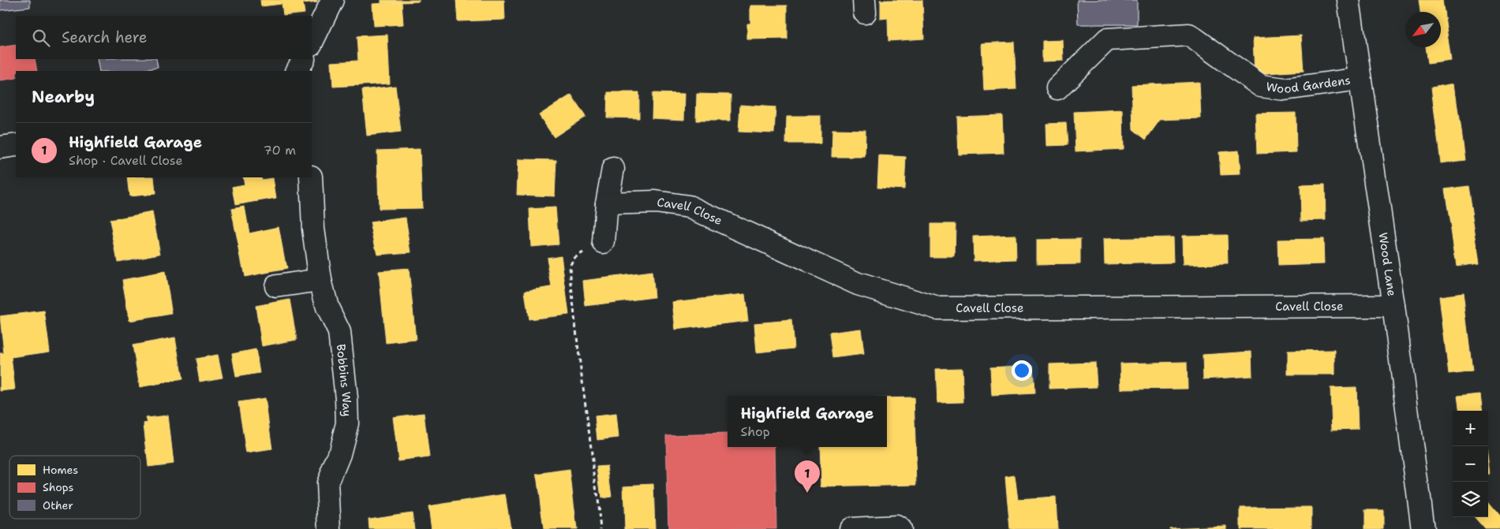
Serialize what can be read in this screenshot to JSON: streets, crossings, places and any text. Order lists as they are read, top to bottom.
{
  "streets": {
    "street": [
      "Wood Gardens",
      "Cavell Close",
      "Wood Lane",
      "Bobbins Way"
    ]
  },
  "crossings": [
    ["Wood Gardens", "Wood Lane"],
    ["Cavell Close", "Wood Lane"]
  ],
  "legend": ["Homes", "Shops", "Other"],
  "north": "bottom left",
  "page": {
    "search": "Search here",
    "heading": "Nearby",
    "list": [
      {
        "mark": "1",
        "name": "Highfield Garage",
        "note": "Shop · Cavell Close",
        "value": "70 m"
      }
    ],
    "popup": ["Highfield Garage", "Shop"],
    "map_buttons": ["+", "−"],
    "pins": "1"
  }
}
